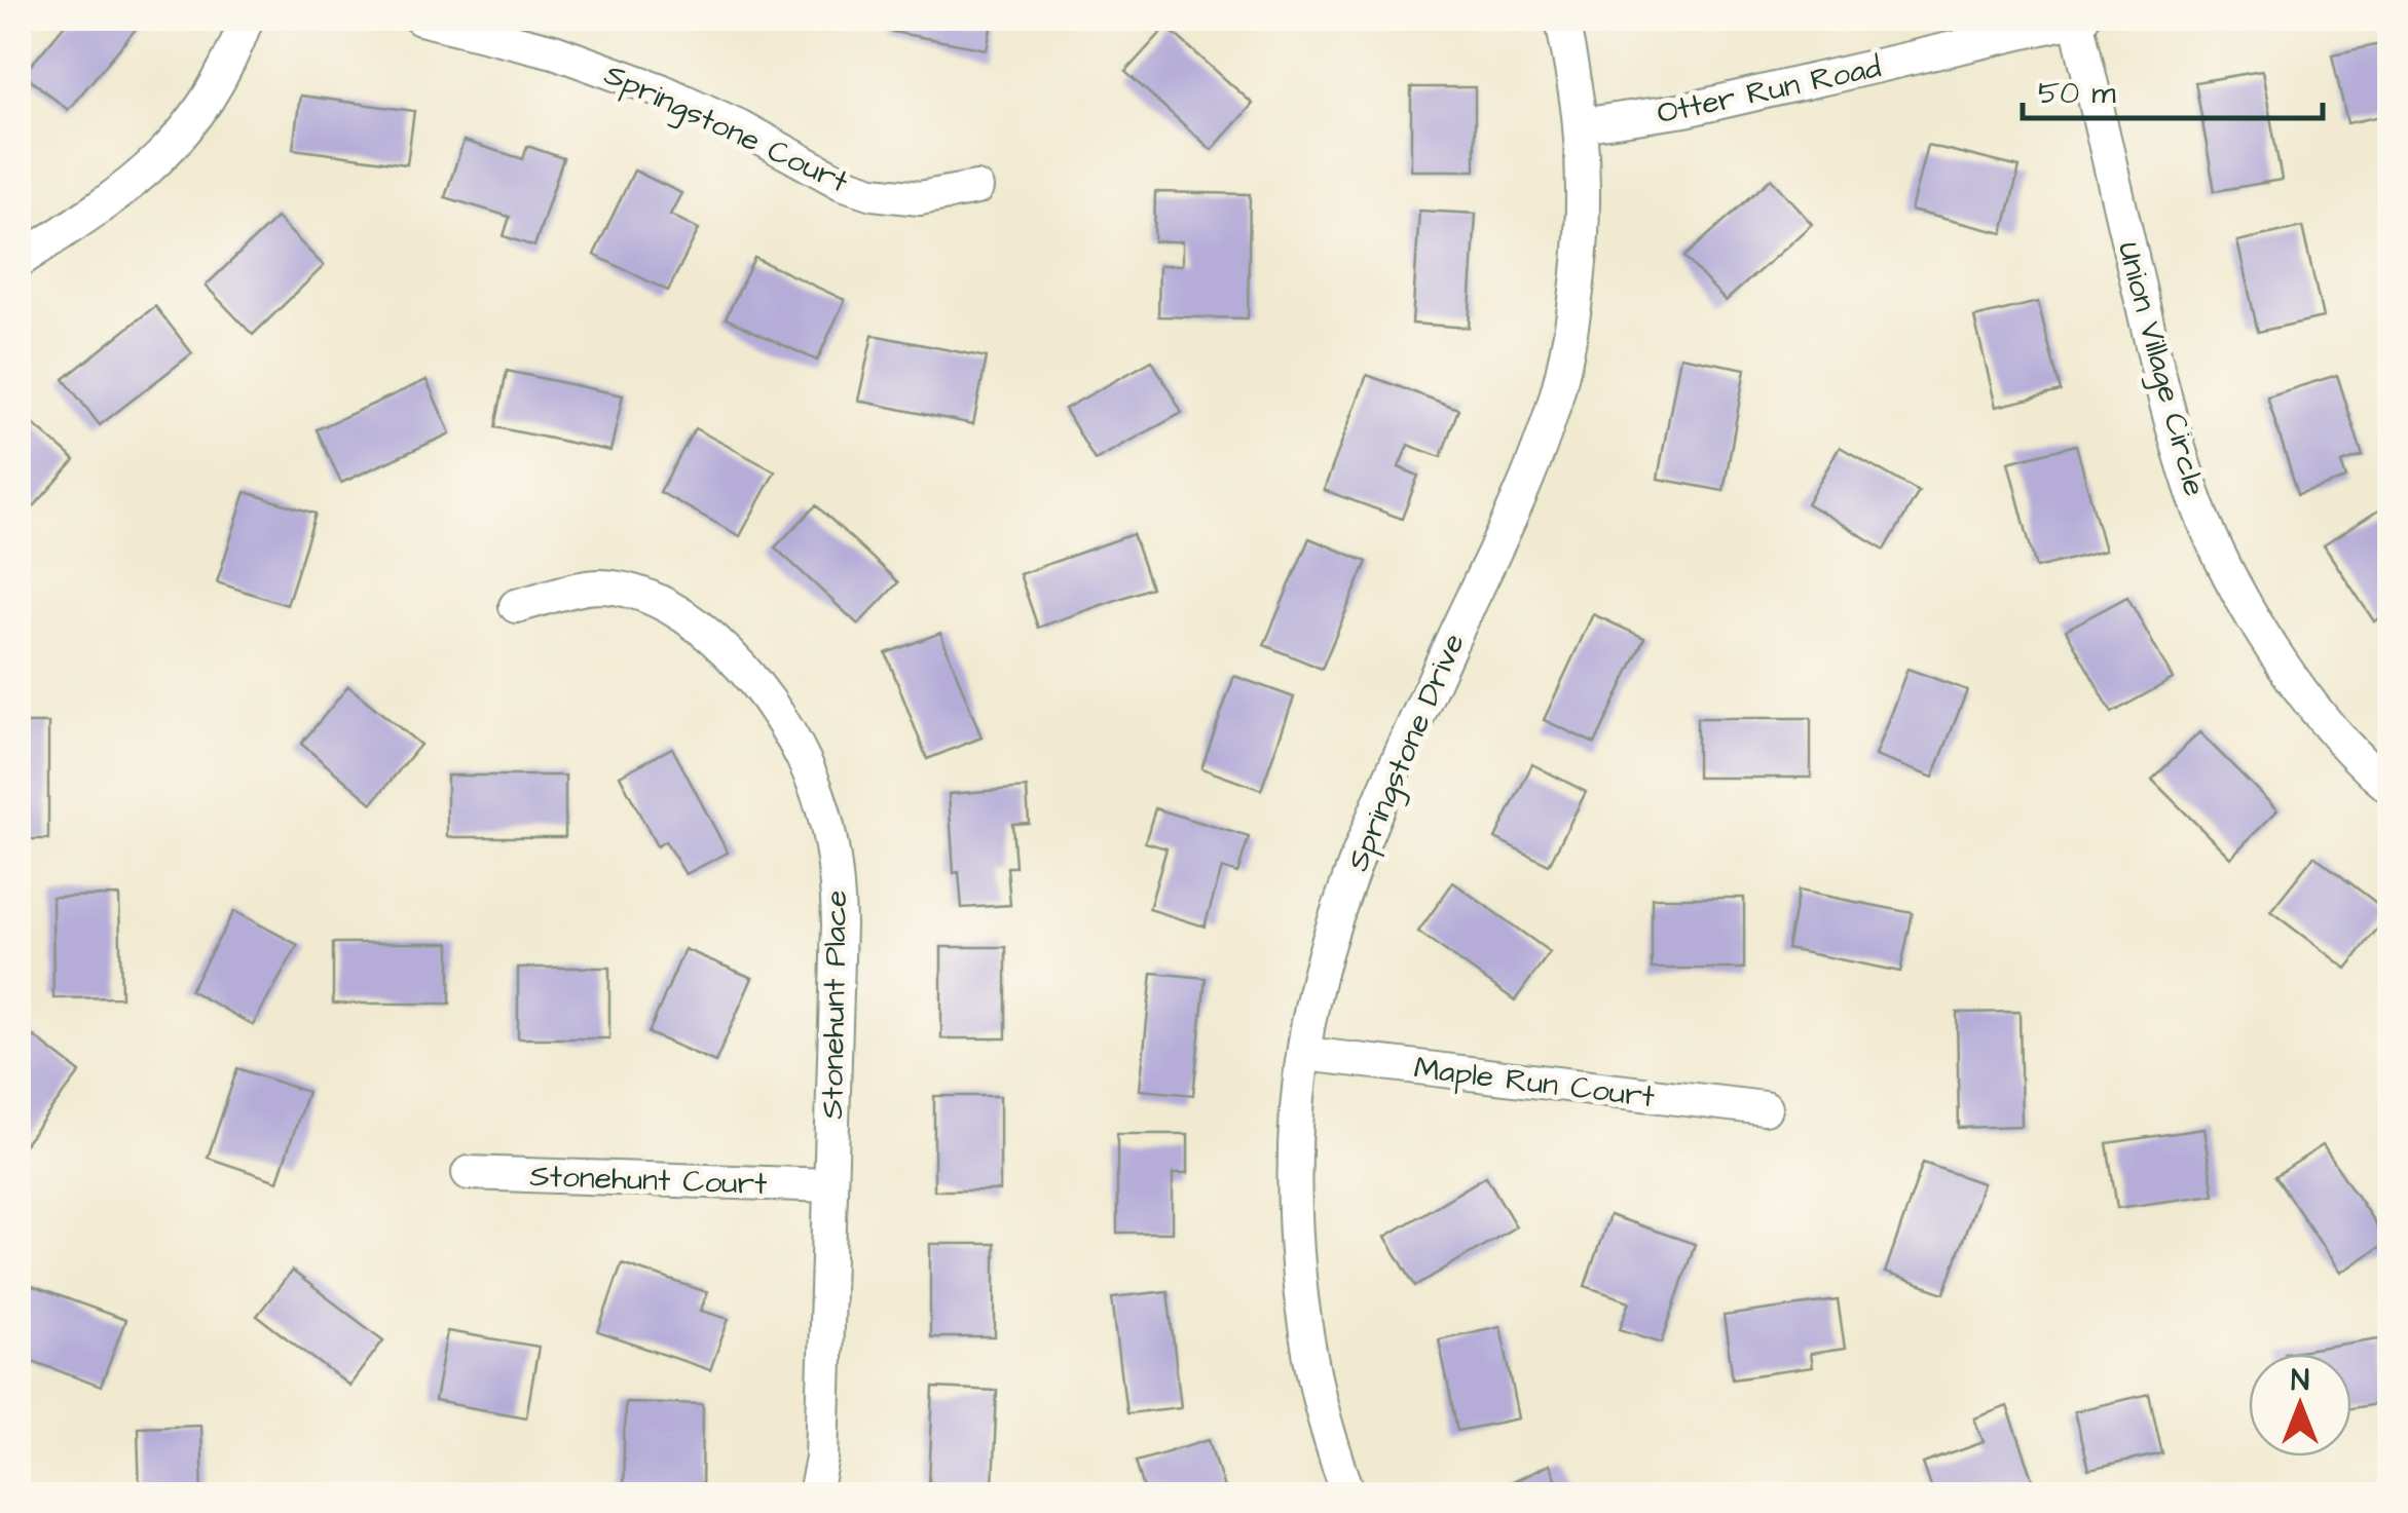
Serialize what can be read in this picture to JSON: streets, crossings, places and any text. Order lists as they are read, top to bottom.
{
  "streets": {
    "street": [
      "Otter Run Road",
      "Springstone Court",
      "Union Village Circle",
      "Springstone Drive",
      "Stonehunt Place",
      "Maple Run Court",
      "Stonehunt Court"
    ]
  },
  "crossings": [
    ["Otter Run Road", "Union Village Circle"],
    ["Otter Run Road", "Springstone Drive"],
    ["Springstone Drive", "Maple Run Court"],
    ["Stonehunt Place", "Stonehunt Court"]
  ],
  "scale_bar": "50 m",
  "north": "top"
}
